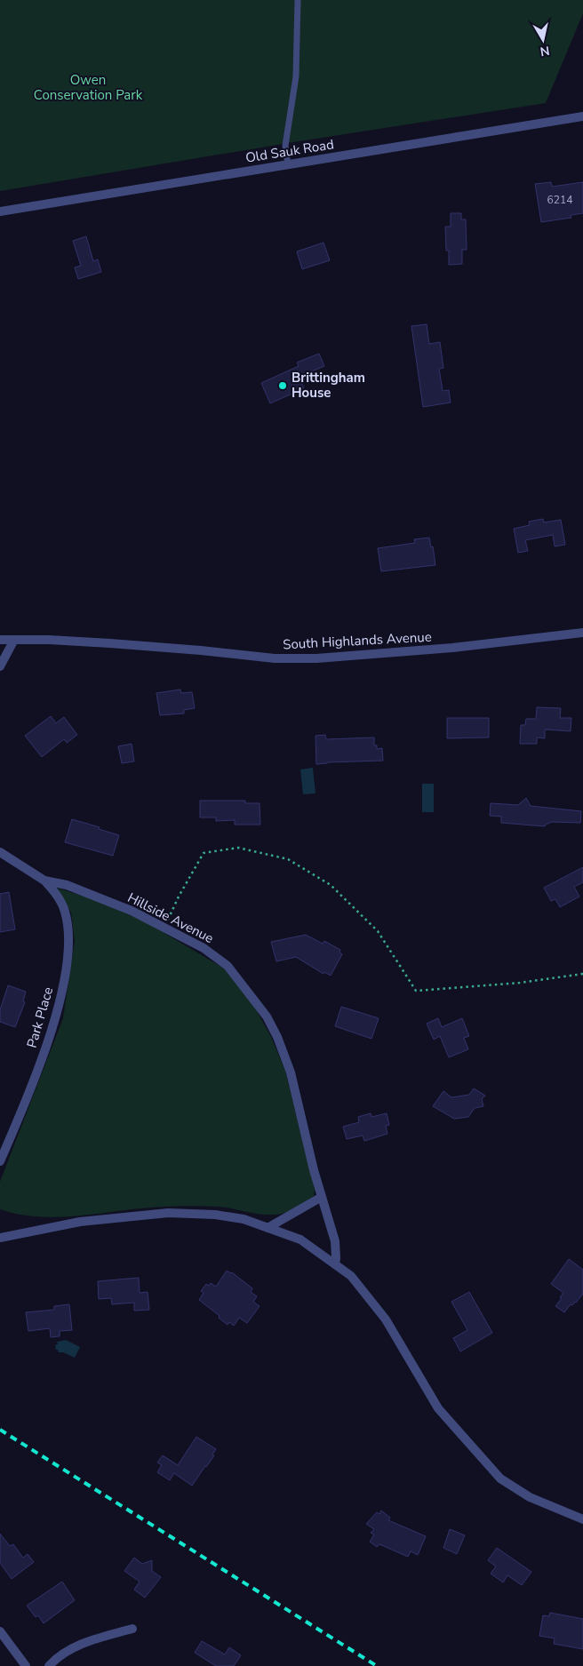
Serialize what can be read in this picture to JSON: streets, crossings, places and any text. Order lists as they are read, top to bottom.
{
  "streets": {
    "street": [
      "Old Sauk Road",
      "South Highlands Avenue",
      "Hillside Avenue",
      "Park Place"
    ]
  },
  "crossings": [
    ["Hillside Avenue", "Park Place"]
  ],
  "parks": ["Owen Conservation Park"],
  "places": ["Brittingham House"],
  "house_numbers": ["6214"],
  "north": "bottom"
}
